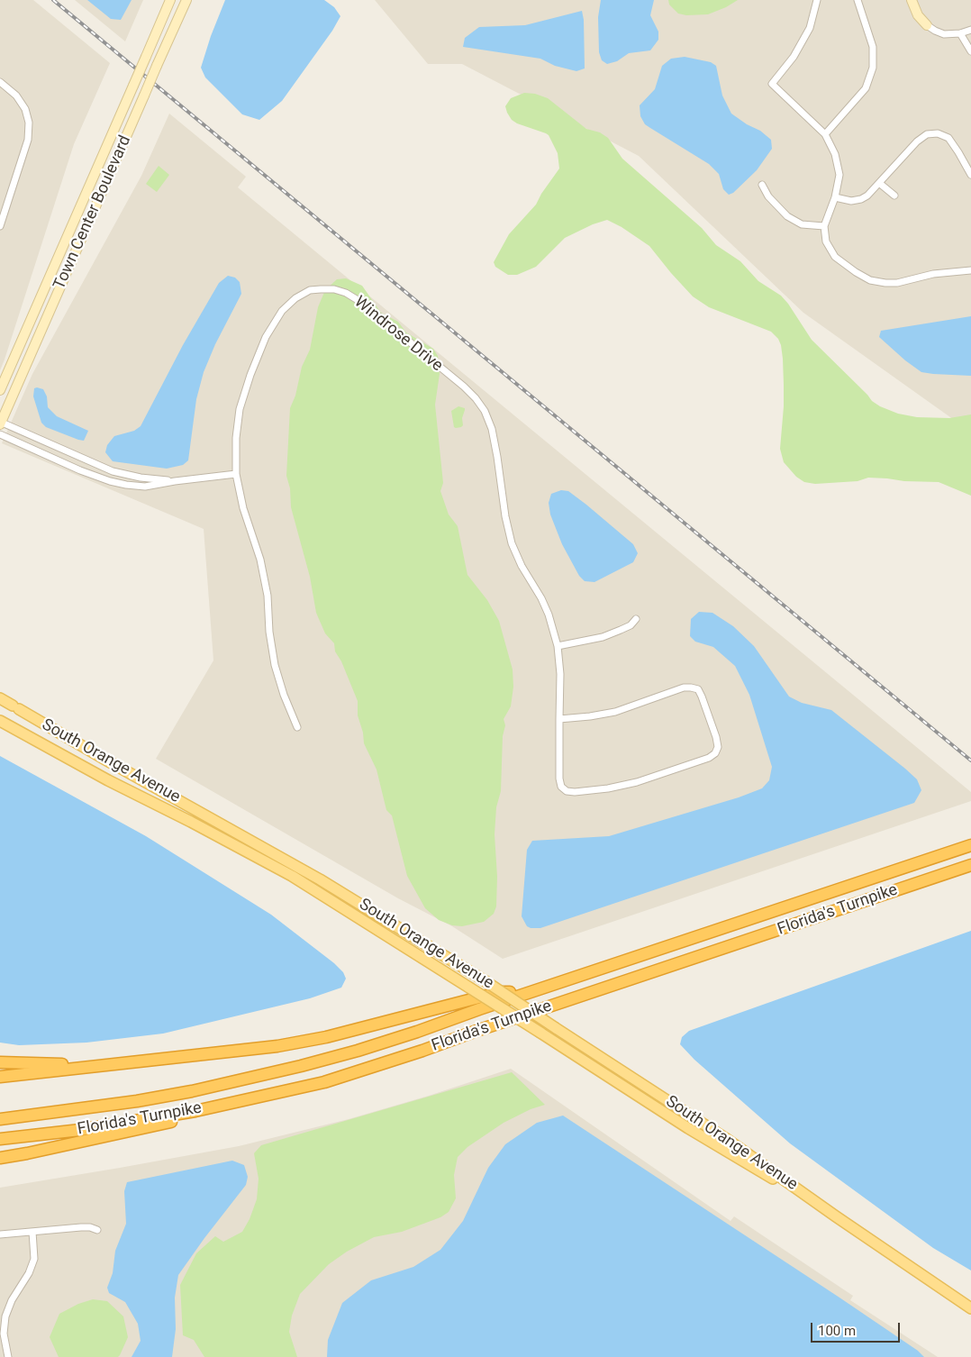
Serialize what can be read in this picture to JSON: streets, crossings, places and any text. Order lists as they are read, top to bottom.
{
  "streets": {
    "highway": ["Florida's Turnpike"],
    "main road": ["Town Center Boulevard", "South Orange Avenue"],
    "street": ["Windrose Drive"]
  },
  "scale_bar": "100 m"
}
